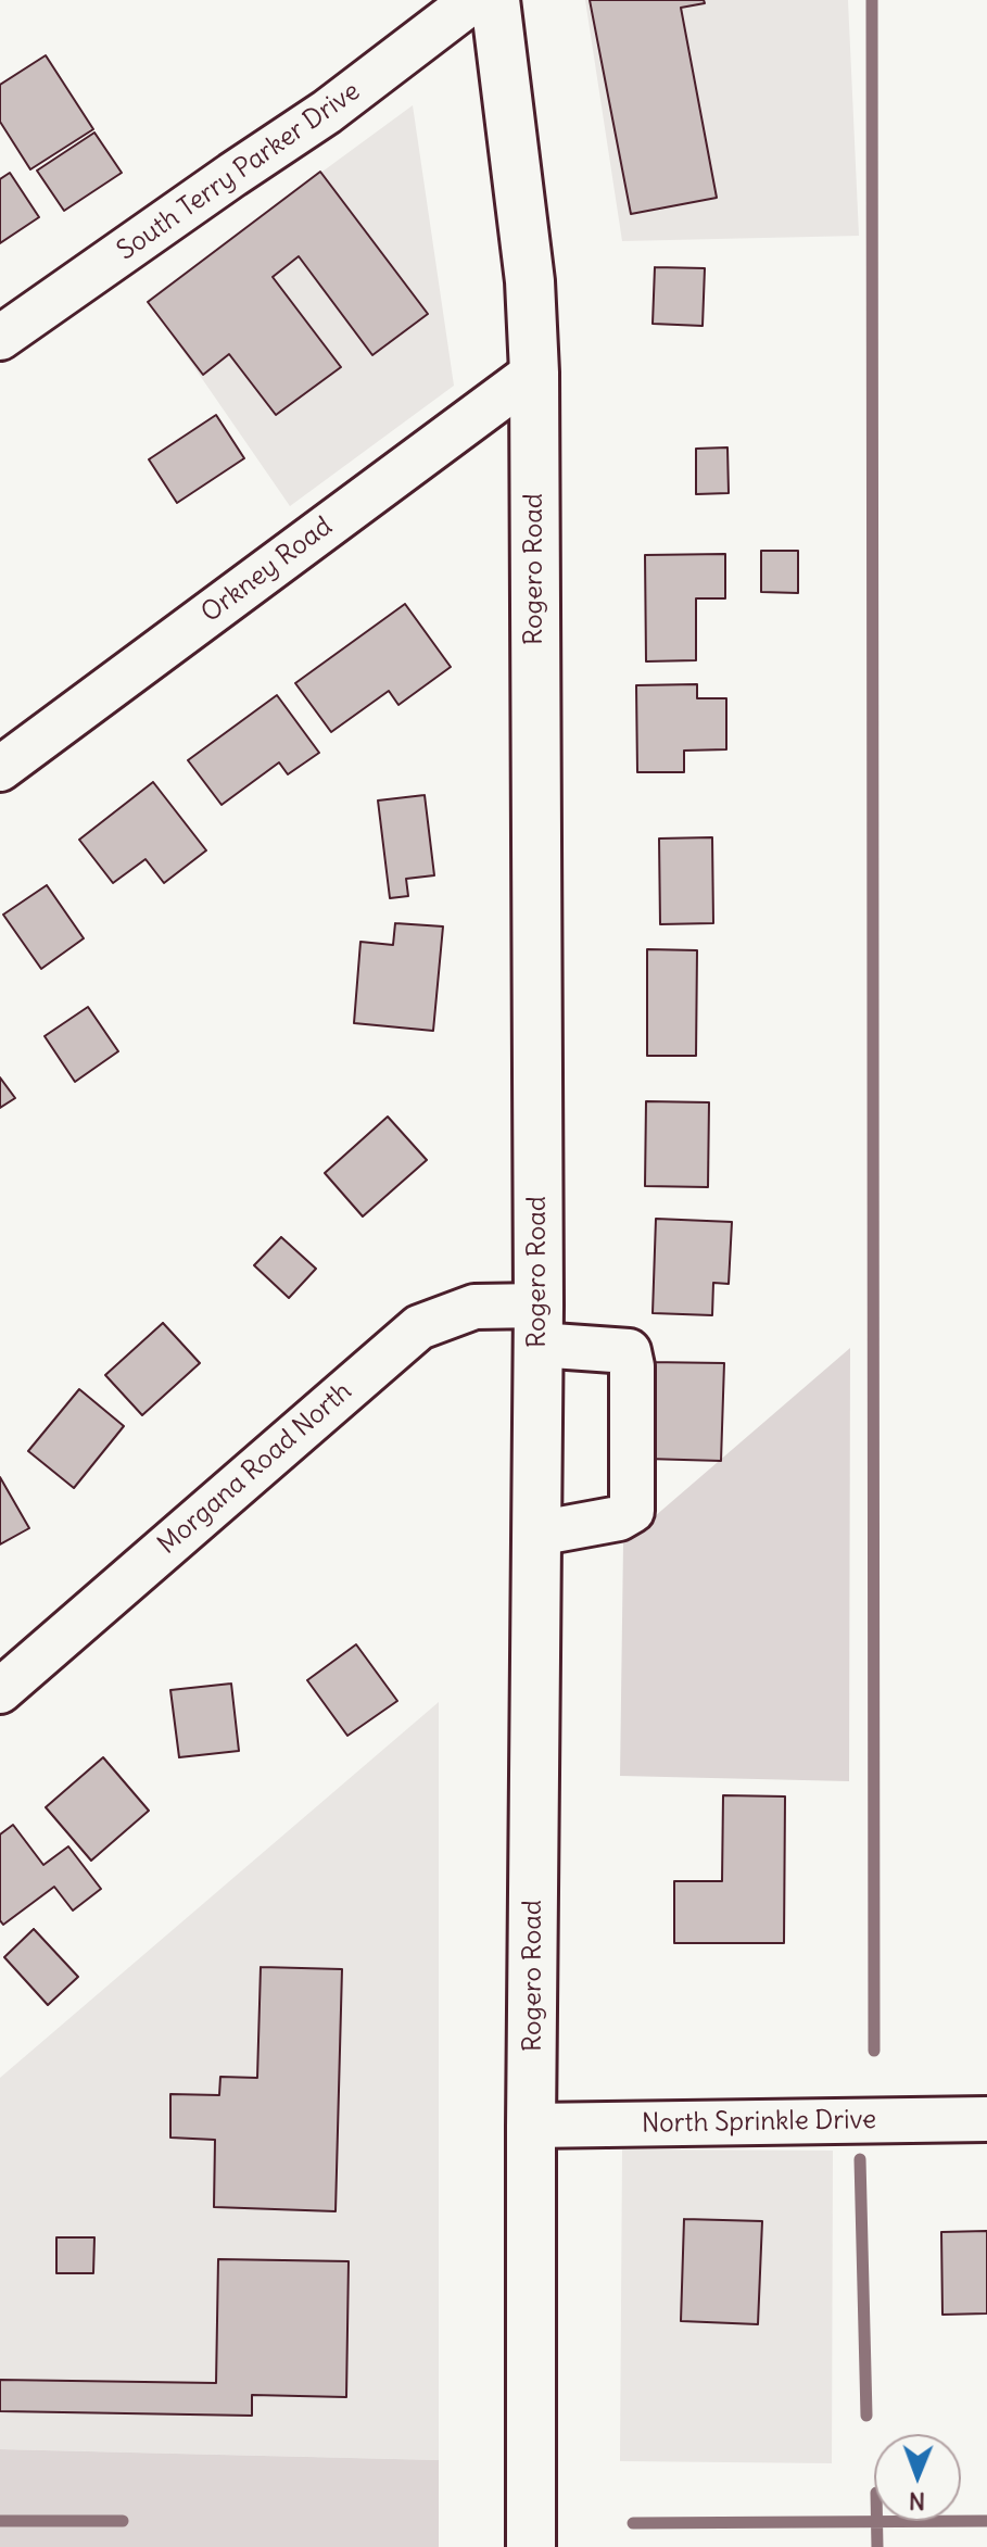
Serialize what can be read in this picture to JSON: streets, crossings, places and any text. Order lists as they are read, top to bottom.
{
  "streets": {
    "main road": ["Rogero Road"],
    "street": [
      "South Terry Parker Drive",
      "Orkney Road",
      "Morgana Road North",
      "North Sprinkle Drive"
    ]
  },
  "crossings": [
    ["Rogero Road", "Orkney Road"],
    ["Rogero Road", "Morgana Road North"],
    ["Rogero Road", "North Sprinkle Drive"]
  ],
  "north": "bottom"
}
